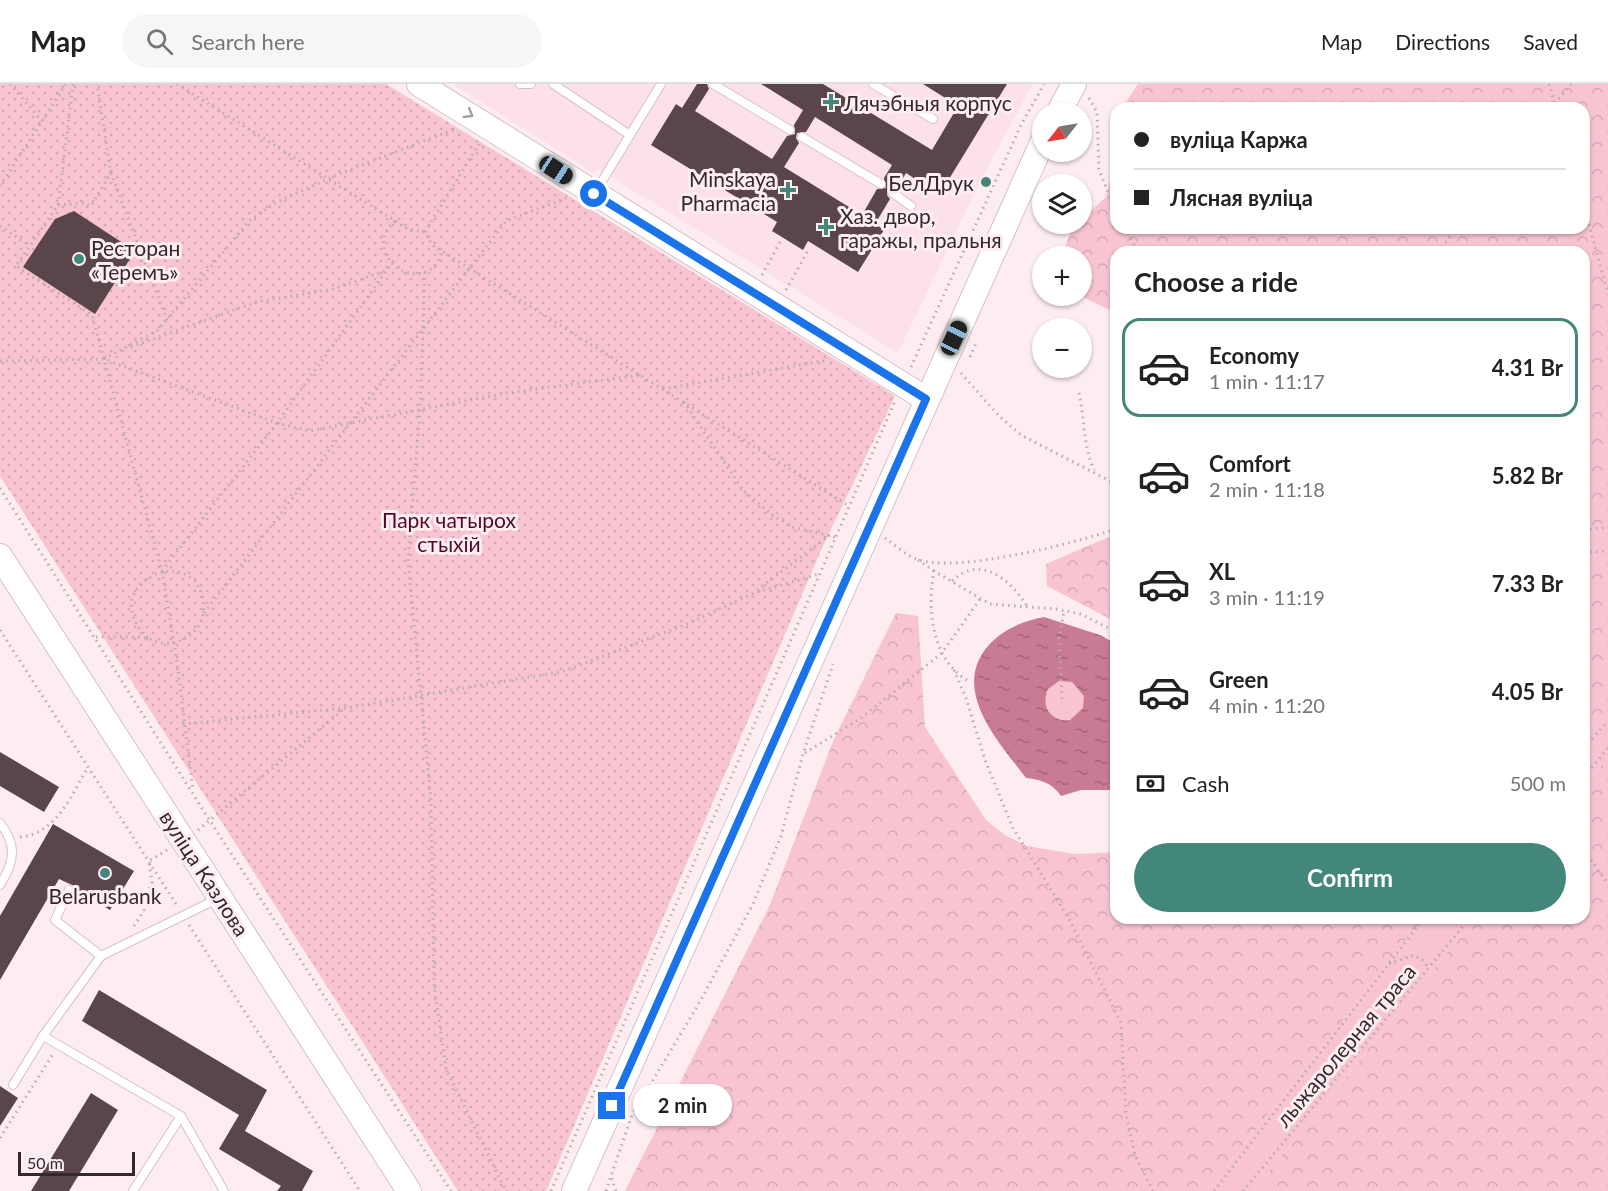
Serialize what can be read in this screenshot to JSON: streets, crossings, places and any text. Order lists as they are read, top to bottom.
{
  "streets": {
    "main road": ["вуліца Казлова"],
    "path": ["лыжаролерная траса"]
  },
  "parks": ["Парк чатырох стыхій"],
  "places": {
    "health": ["Лячэбныя корпус", "Minskaya Pharmacia", "Хаз. двор, гаражы, пральня"],
    "other": ["БелДрук", "Ресторан «Теремъ»", "Belarusbank"]
  },
  "scale_bar": "50 m",
  "north": "bottom left",
  "page": {
    "header": "Map",
    "search": "Search here",
    "nav": ["Map", "Directions", "Saved"],
    "map_buttons": ["+", "−"],
    "banner": ["вуліца Каржа", "Лясная вуліца"],
    "heading": "Choose a ride",
    "list": [
      {
        "name": "Economy",
        "note": "1 min · 11:17",
        "value": "4.31 Br"
      },
      {
        "name": "Comfort",
        "note": "2 min · 11:18",
        "value": "5.82 Br"
      },
      {
        "name": "XL",
        "note": "3 min · 11:19",
        "value": "7.33 Br"
      },
      {
        "name": "Green",
        "note": "4 min · 11:20",
        "value": "4.05 Br"
      }
    ],
    "pay": ["Cash", "500 m"],
    "buttons": "Confirm",
    "bubble": "2 min",
    "scale": "50 m"
  }
}
